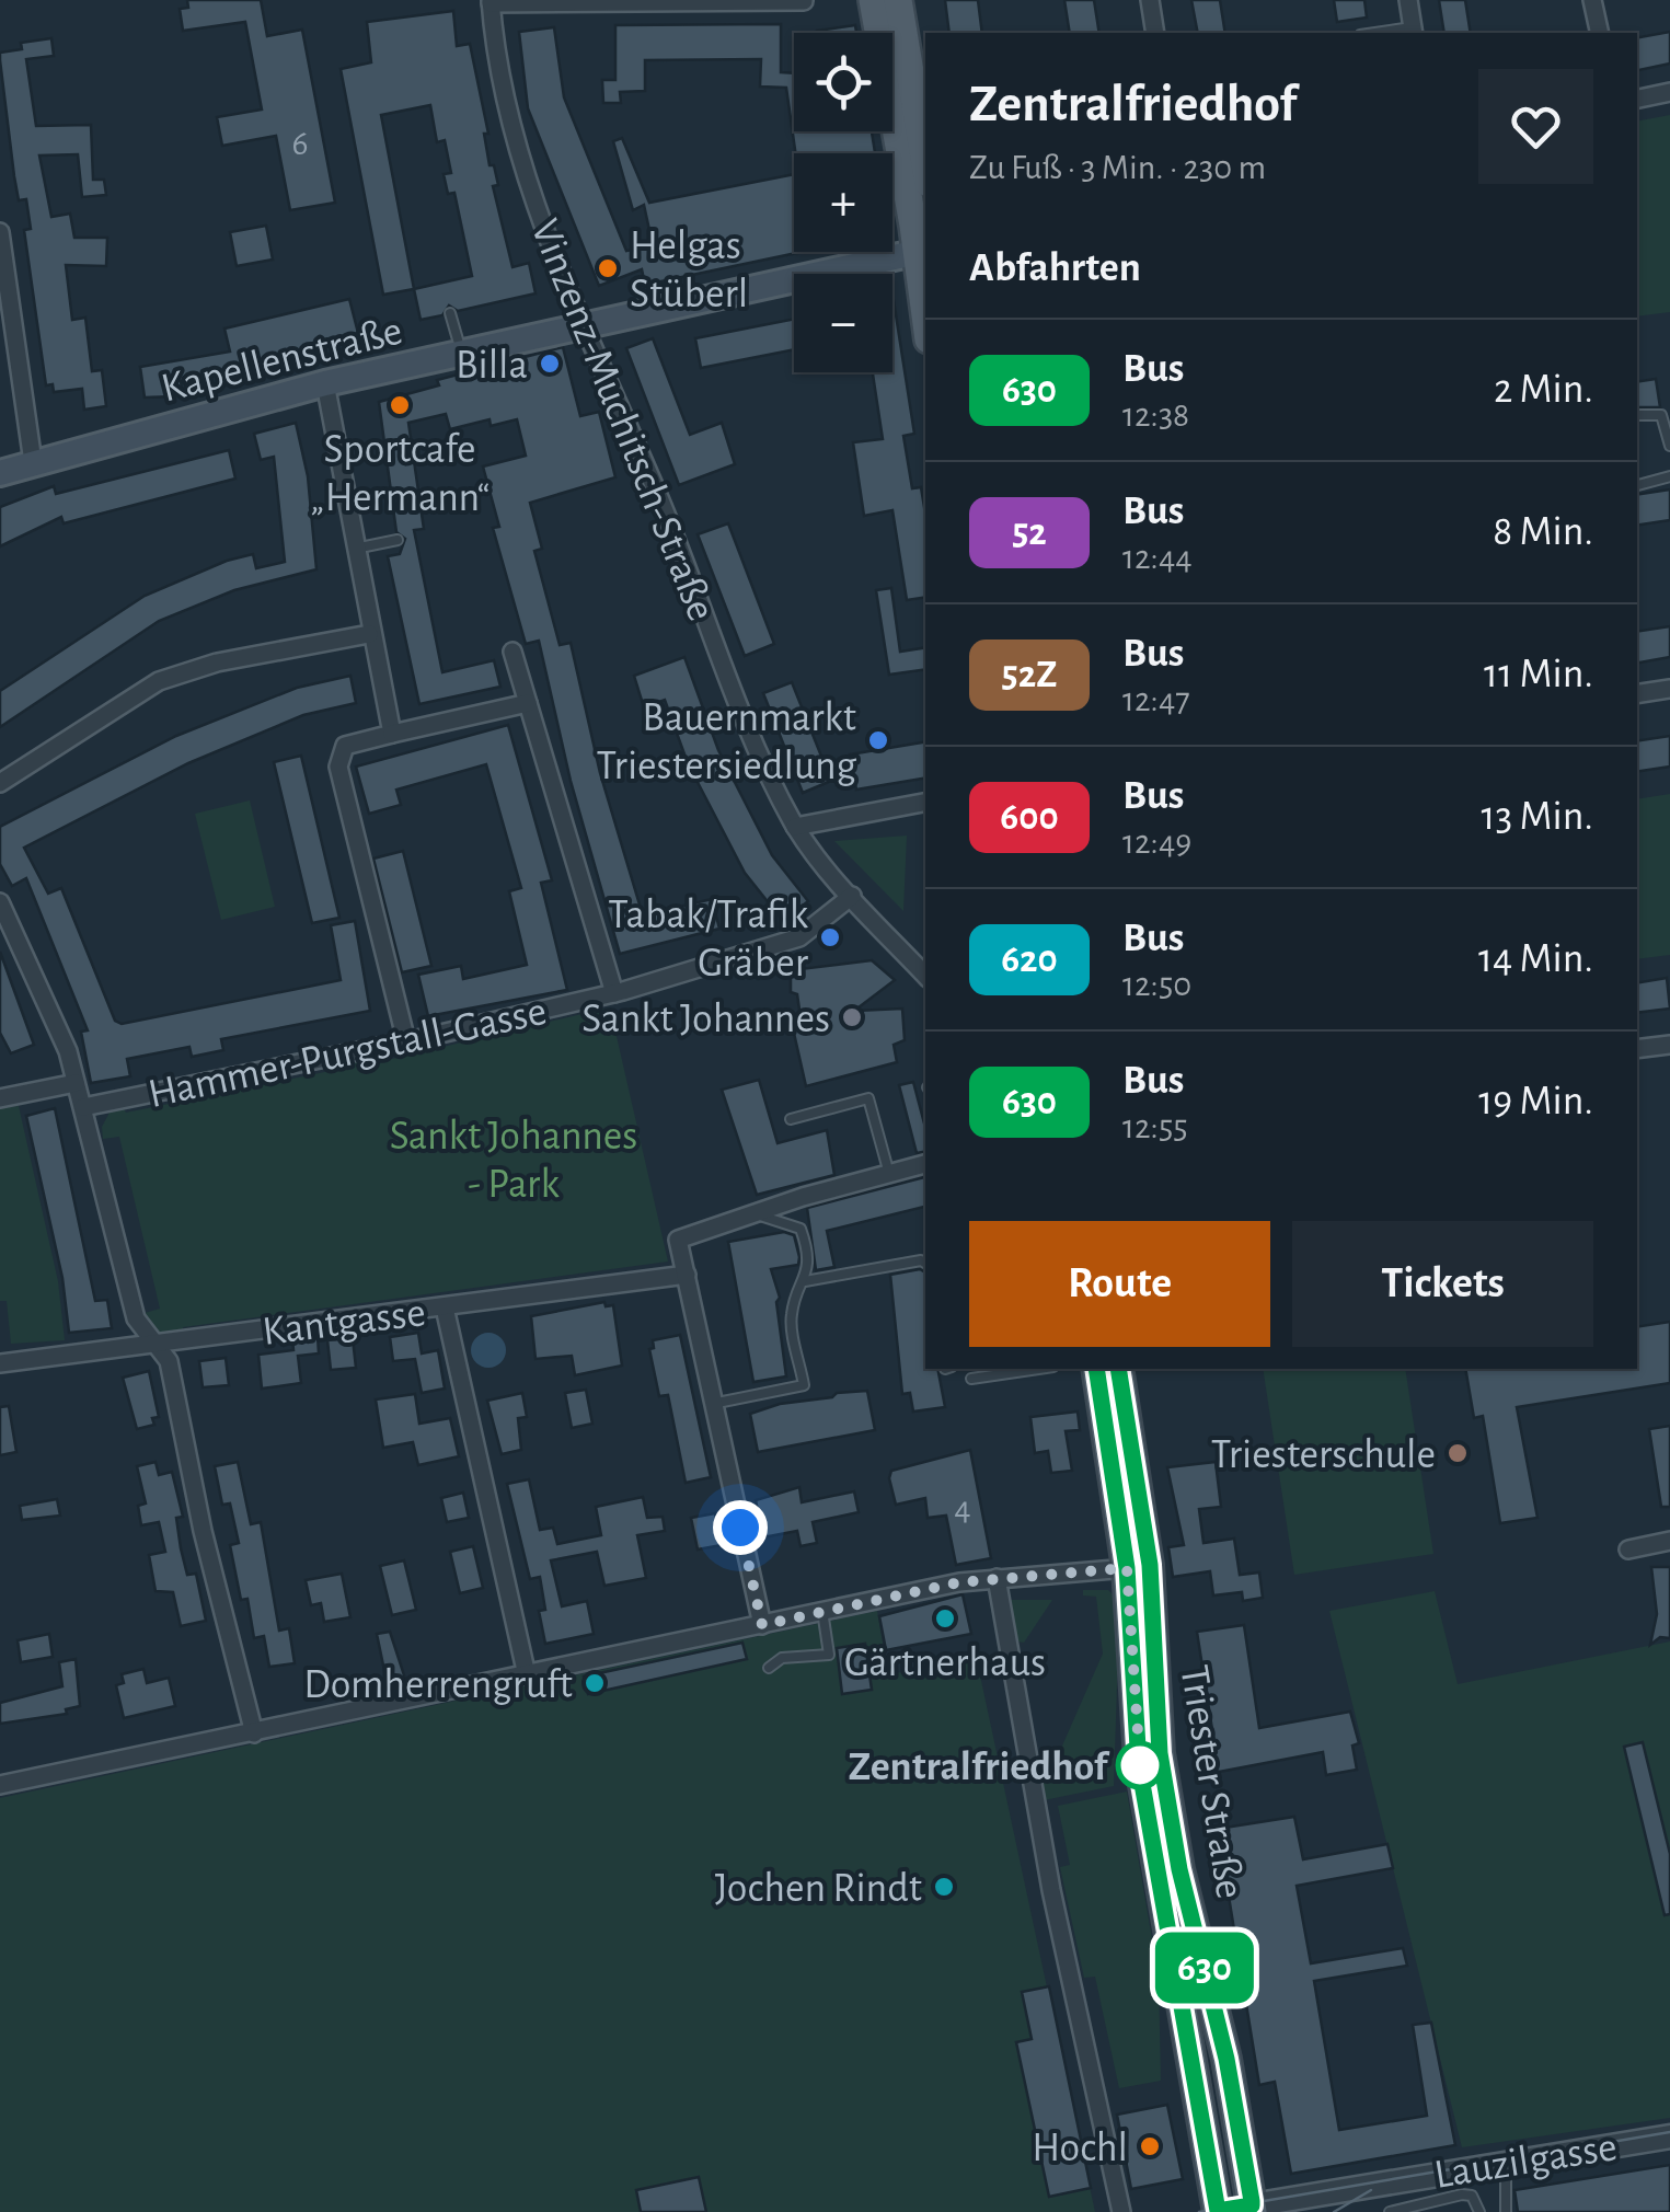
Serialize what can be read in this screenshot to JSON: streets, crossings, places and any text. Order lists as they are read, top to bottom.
{
  "streets": {
    "main road": ["Kapellenstraße", "Triester Straße"],
    "street": [
      "Vinzenz-Muchitsch-Straße",
      "Hammer-Purgstall-Gasse",
      "Kantgasse",
      "Lauzilgasse"
    ]
  },
  "crossings": [
    ["Kapellenstraße", "Vinzenz-Muchitsch-Straße"],
    ["Vinzenz-Muchitsch-Straße", "Hammer-Purgstall-Gasse"],
    ["Triester Straße", "Lauzilgasse"]
  ],
  "parks": ["Sankt Johannes - Park"],
  "places": [
    "Helgas Stüberl",
    "Billa",
    "Sportcafe „Hermann“",
    "Bauernmarkt Triestersiedlung",
    "Tabak/Trafik Gräber",
    "Sankt Johannes",
    "Triesterschule",
    "Gärtnerhaus",
    "Domherrengruft",
    "Zentralfriedhof",
    "Jochen Rindt",
    "Hochl"
  ],
  "lines": ["bus line 630"],
  "house_numbers": ["6", "4"],
  "page": {
    "on_map": "630",
    "map_buttons": ["+", "−"],
    "heading": [
      ["Zentralfriedhof", "Zu Fuß · 3 Min. · 230 m"],
      "Abfahrten"
    ],
    "list": [
      {
        "mark": "630",
        "name": "Bus",
        "note": "12:38",
        "value": "2 Min."
      },
      {
        "mark": "52",
        "name": "Bus",
        "note": "12:44",
        "value": "8 Min."
      },
      {
        "mark": "52Z",
        "name": "Bus",
        "note": "12:47",
        "value": "11 Min."
      },
      {
        "mark": "600",
        "name": "Bus",
        "note": "12:49",
        "value": "13 Min."
      },
      {
        "mark": "620",
        "name": "Bus",
        "note": "12:50",
        "value": "14 Min."
      },
      {
        "mark": "630",
        "name": "Bus",
        "note": "12:55",
        "value": "19 Min."
      }
    ],
    "buttons": ["Route", "Tickets"]
  }
}
